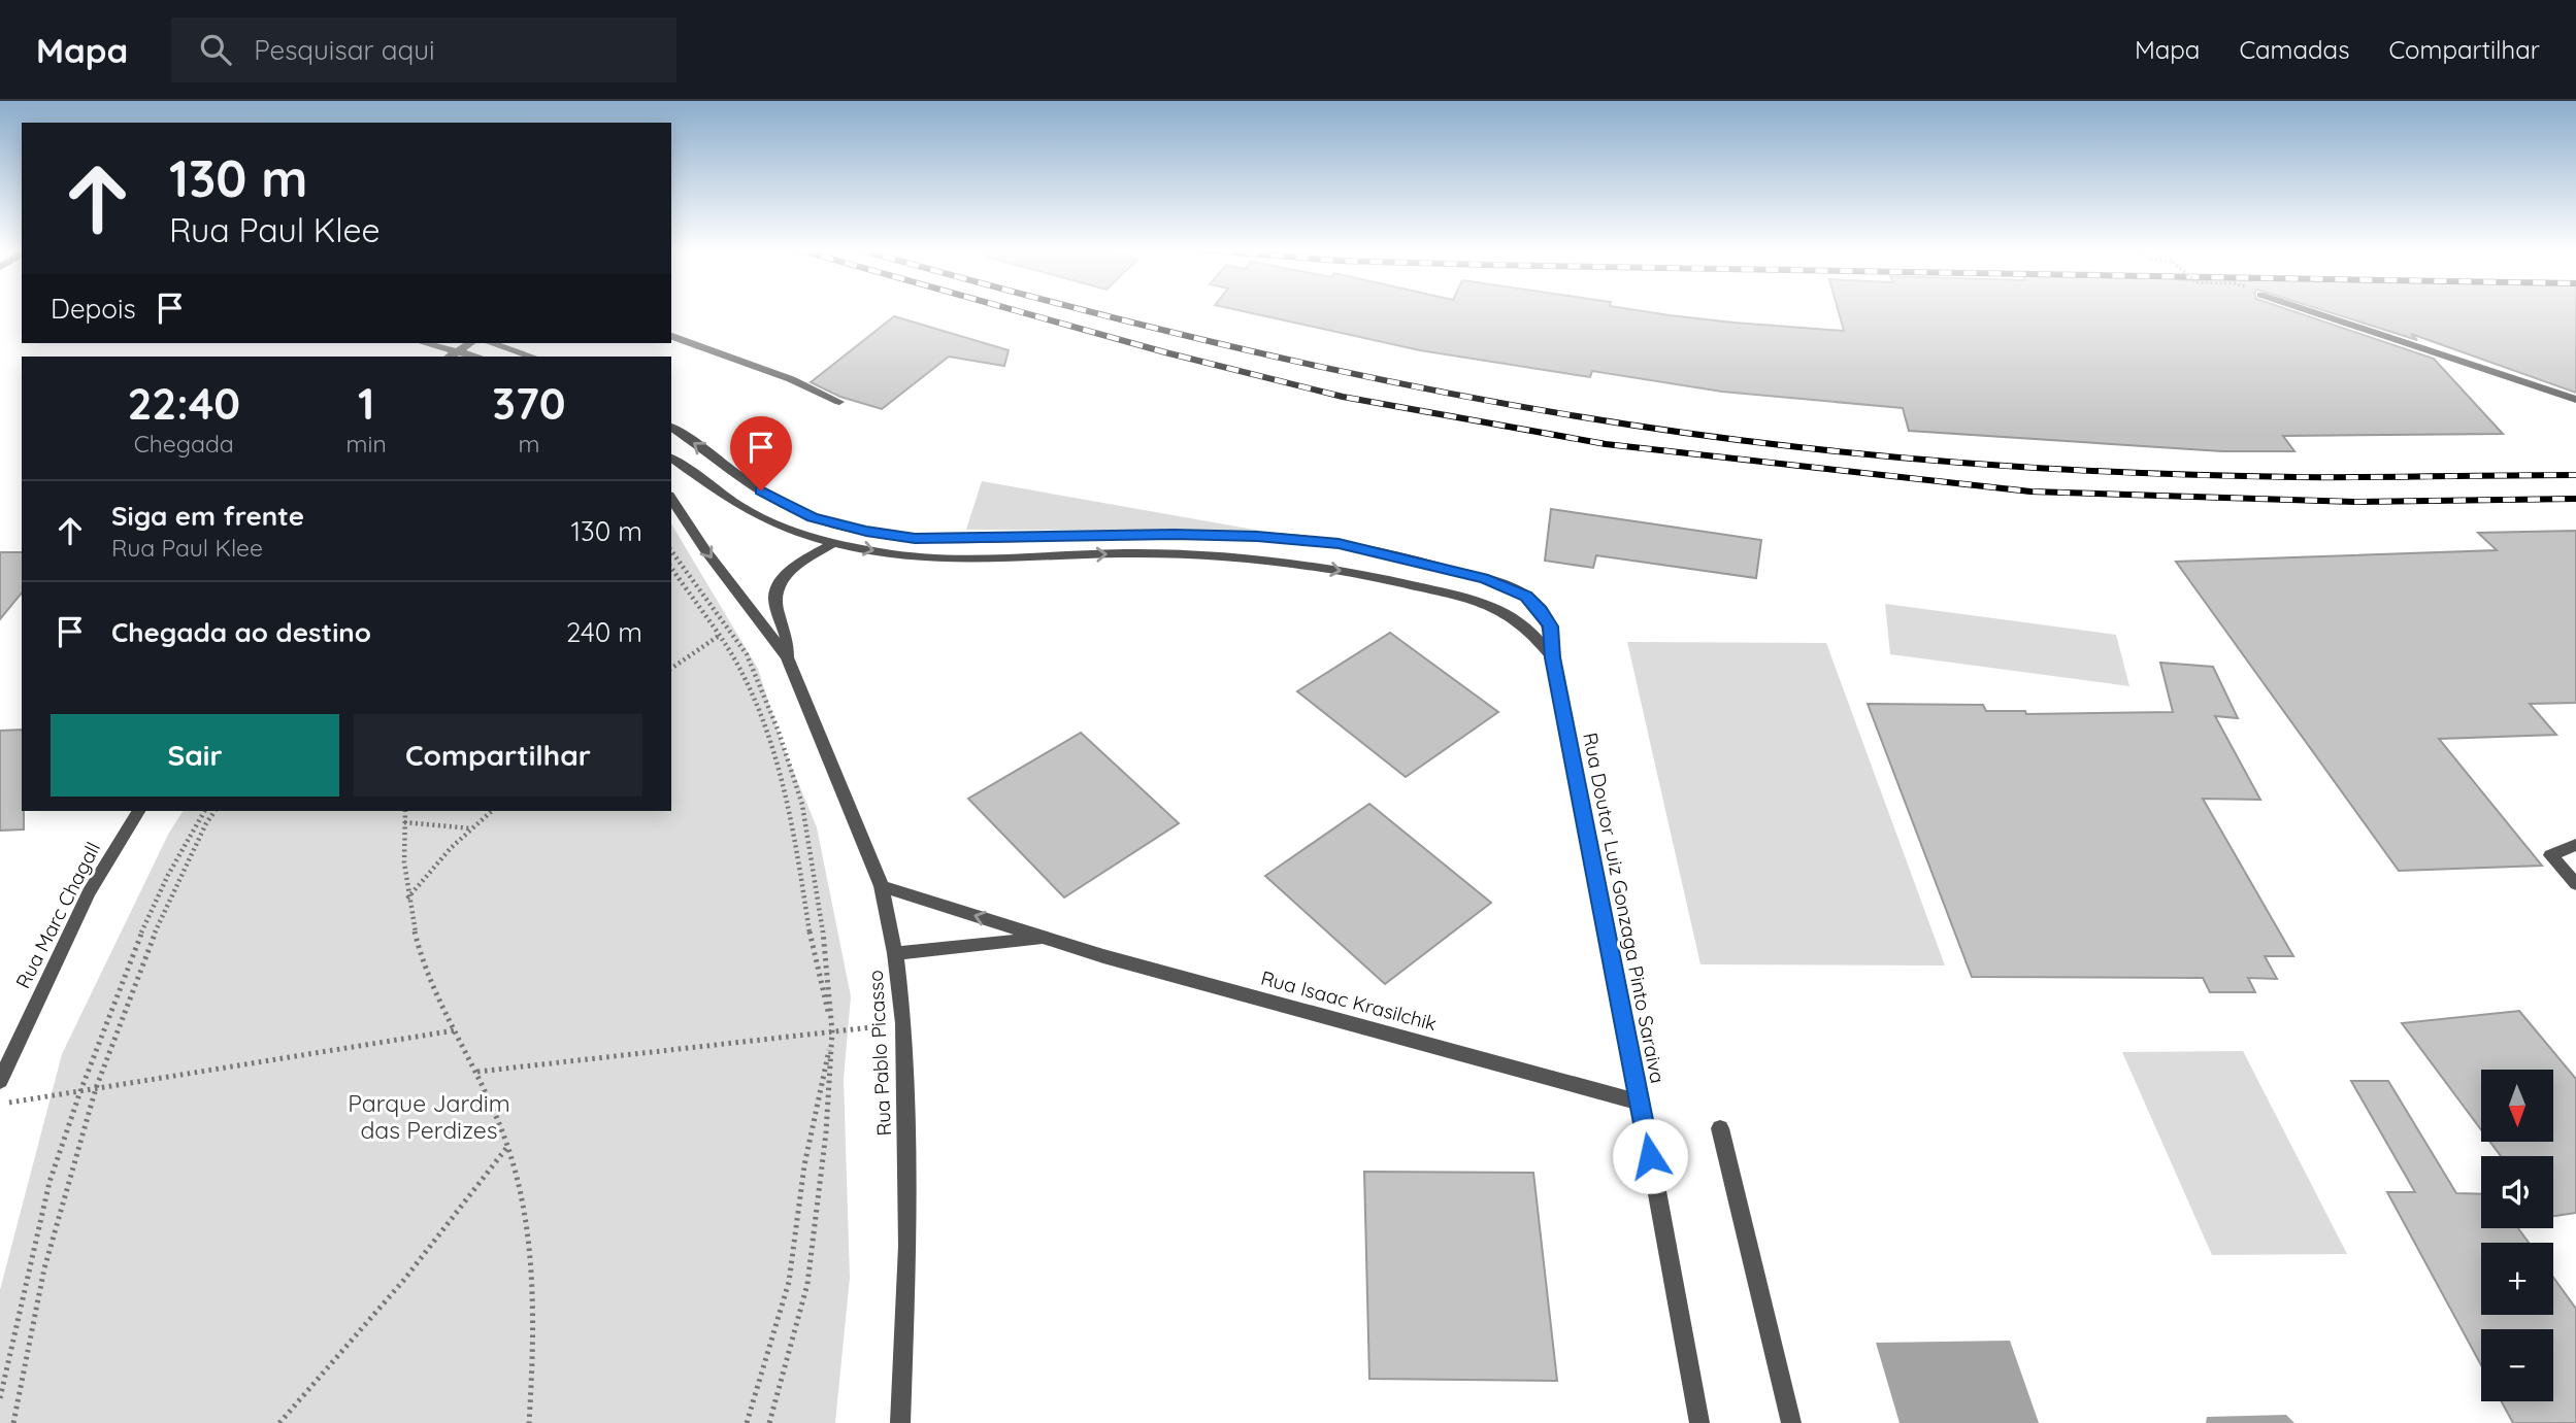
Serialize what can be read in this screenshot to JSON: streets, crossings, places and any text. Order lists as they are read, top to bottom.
{
  "streets": {
    "street": [
      "Rua Doutor Luiz Gonzaga Pinto Saraiva",
      "Rua Marc Chagall",
      "Rua Isaac Krasilchik",
      "Rua Pablo Picasso"
    ]
  },
  "crossings": [
    ["Rua Doutor Luiz Gonzaga Pinto Saraiva", "Rua Isaac Krasilchik"],
    ["Rua Isaac Krasilchik", "Rua Pablo Picasso"]
  ],
  "parks": ["Parque Jardim das Perdizes"],
  "north": "bottom",
  "page": {
    "header": "Mapa",
    "search": "Pesquisar aqui",
    "nav": ["Mapa", "Camadas", "Compartilhar"],
    "turn": ["130 m", "Rua Paul Klee"],
    "then": "Depois",
    "eta": [
      "22:40",
      "Chegada",
      "1",
      "min",
      "370",
      "m"
    ],
    "list": [
      {
        "name": "Siga em frente",
        "note": "Rua Paul Klee",
        "value": "130 m"
      },
      {
        "name": "Chegada ao destino",
        "value": "240 m"
      }
    ],
    "buttons": ["Sair", "Compartilhar"],
    "map_buttons": ["+", "−"]
  }
}
